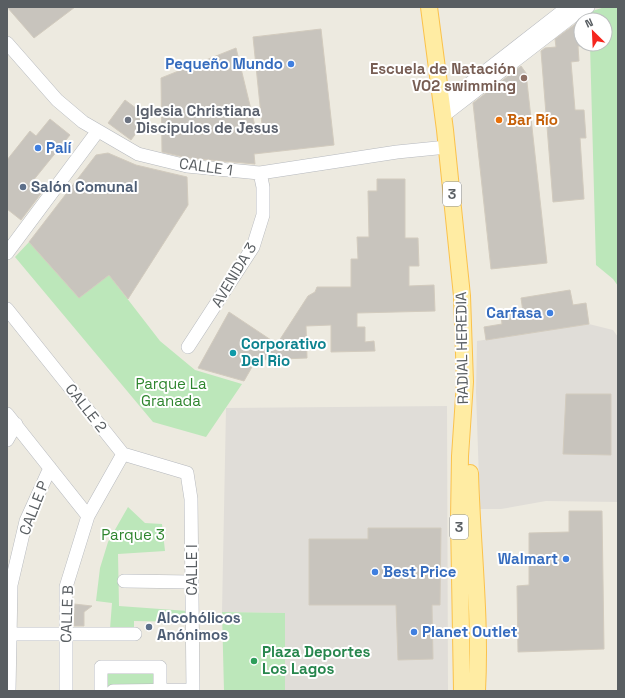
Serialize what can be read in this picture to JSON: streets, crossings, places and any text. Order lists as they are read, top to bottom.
{
  "streets": {
    "main road": ["3", "RADIAL HEREDIA"],
    "street": [
      "CALLE 1",
      "AVENIDA 3",
      "CALLE 2",
      "CALLE P",
      "CALLE I",
      "CALLE B"
    ]
  },
  "crossings": [
    ["CALLE 1", "AVENIDA 3"],
    ["CALLE 1", "RADIAL HEREDIA"],
    ["CALLE 2", "CALLE I"],
    ["CALLE 2", "CALLE B"],
    ["CALLE I", "CALLE B"]
  ],
  "parks": ["Parque La Granada", "Parque 3"],
  "places": [
    "Pequeño Mundo",
    "Escuela de Natación VO2 swimming",
    "Iglesia Christiana Discipulos de Jesus",
    "Bar Río",
    "Palí",
    "Salón Comunal",
    "Carfasa",
    "Corporativo Del Rio",
    "Walmart",
    "Best Price",
    "Alcohólicos Anónimos",
    "Planet Outlet",
    "Plaza Deportes Los Lagos"
  ],
  "north": "top left"
}
